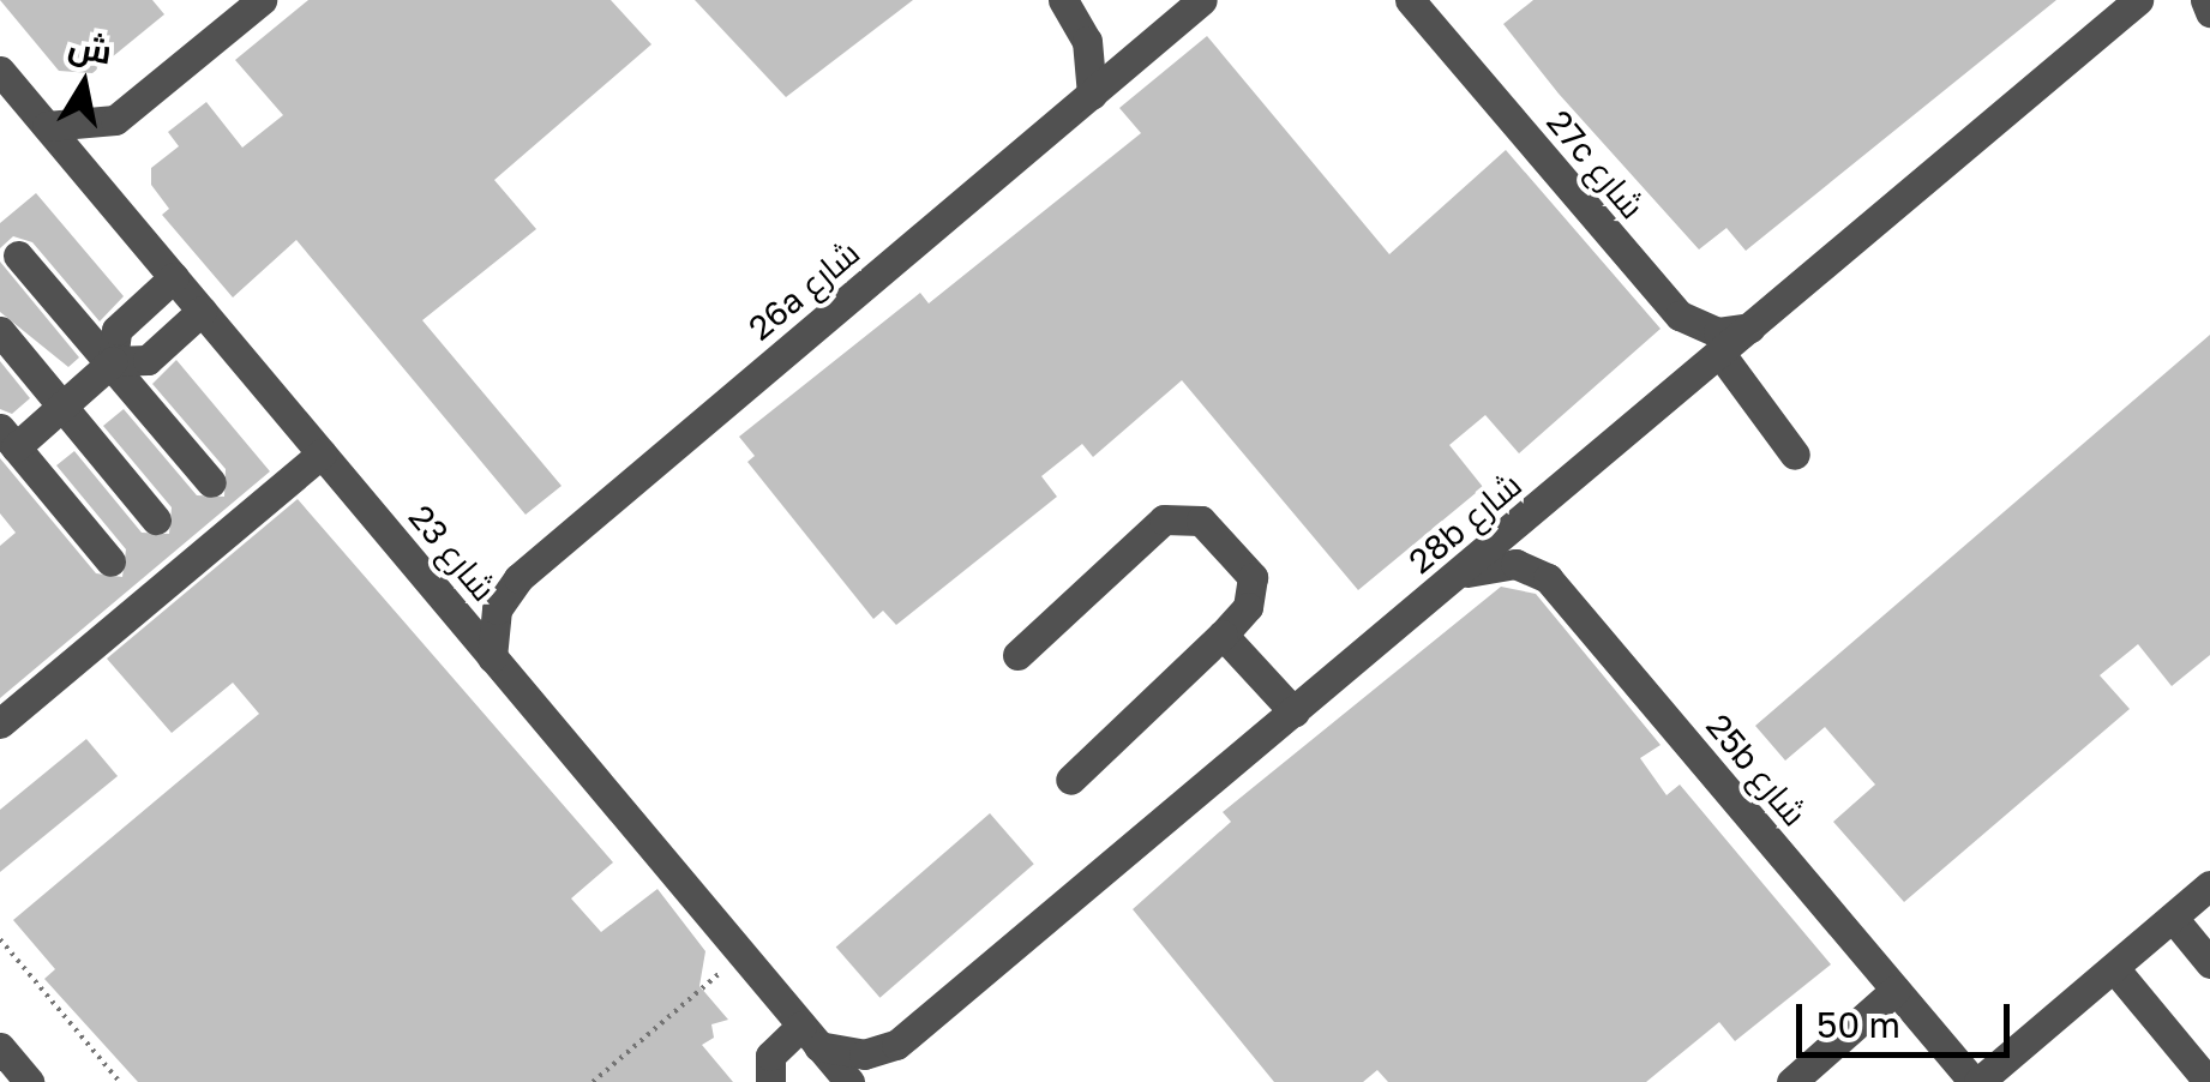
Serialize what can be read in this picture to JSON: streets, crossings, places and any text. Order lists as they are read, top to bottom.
{
  "streets": {
    "street": [
      "27c شارع",
      "26a شارع",
      "28b شارع",
      "شارع 23",
      "25b شارع"
    ]
  },
  "crossings": [
    ["27c شارع", "28b شارع"],
    ["26a شارع", "شارع 23"],
    ["28b شارع", "شارع 23"],
    ["28b شارع", "25b شارع"]
  ],
  "scale_bar": "50 m",
  "north": "top"
}
